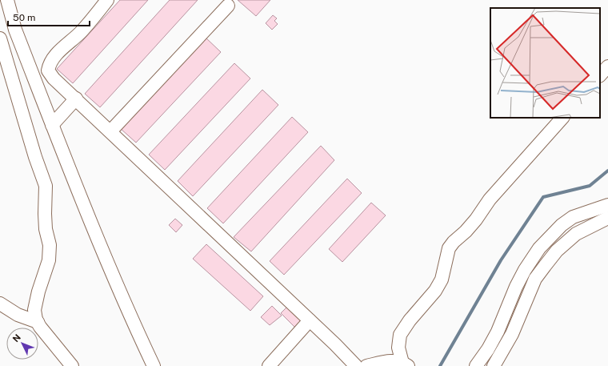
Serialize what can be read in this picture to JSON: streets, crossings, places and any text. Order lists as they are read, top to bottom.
{
  "scale_bar": "50 m",
  "north": "top left"
}
